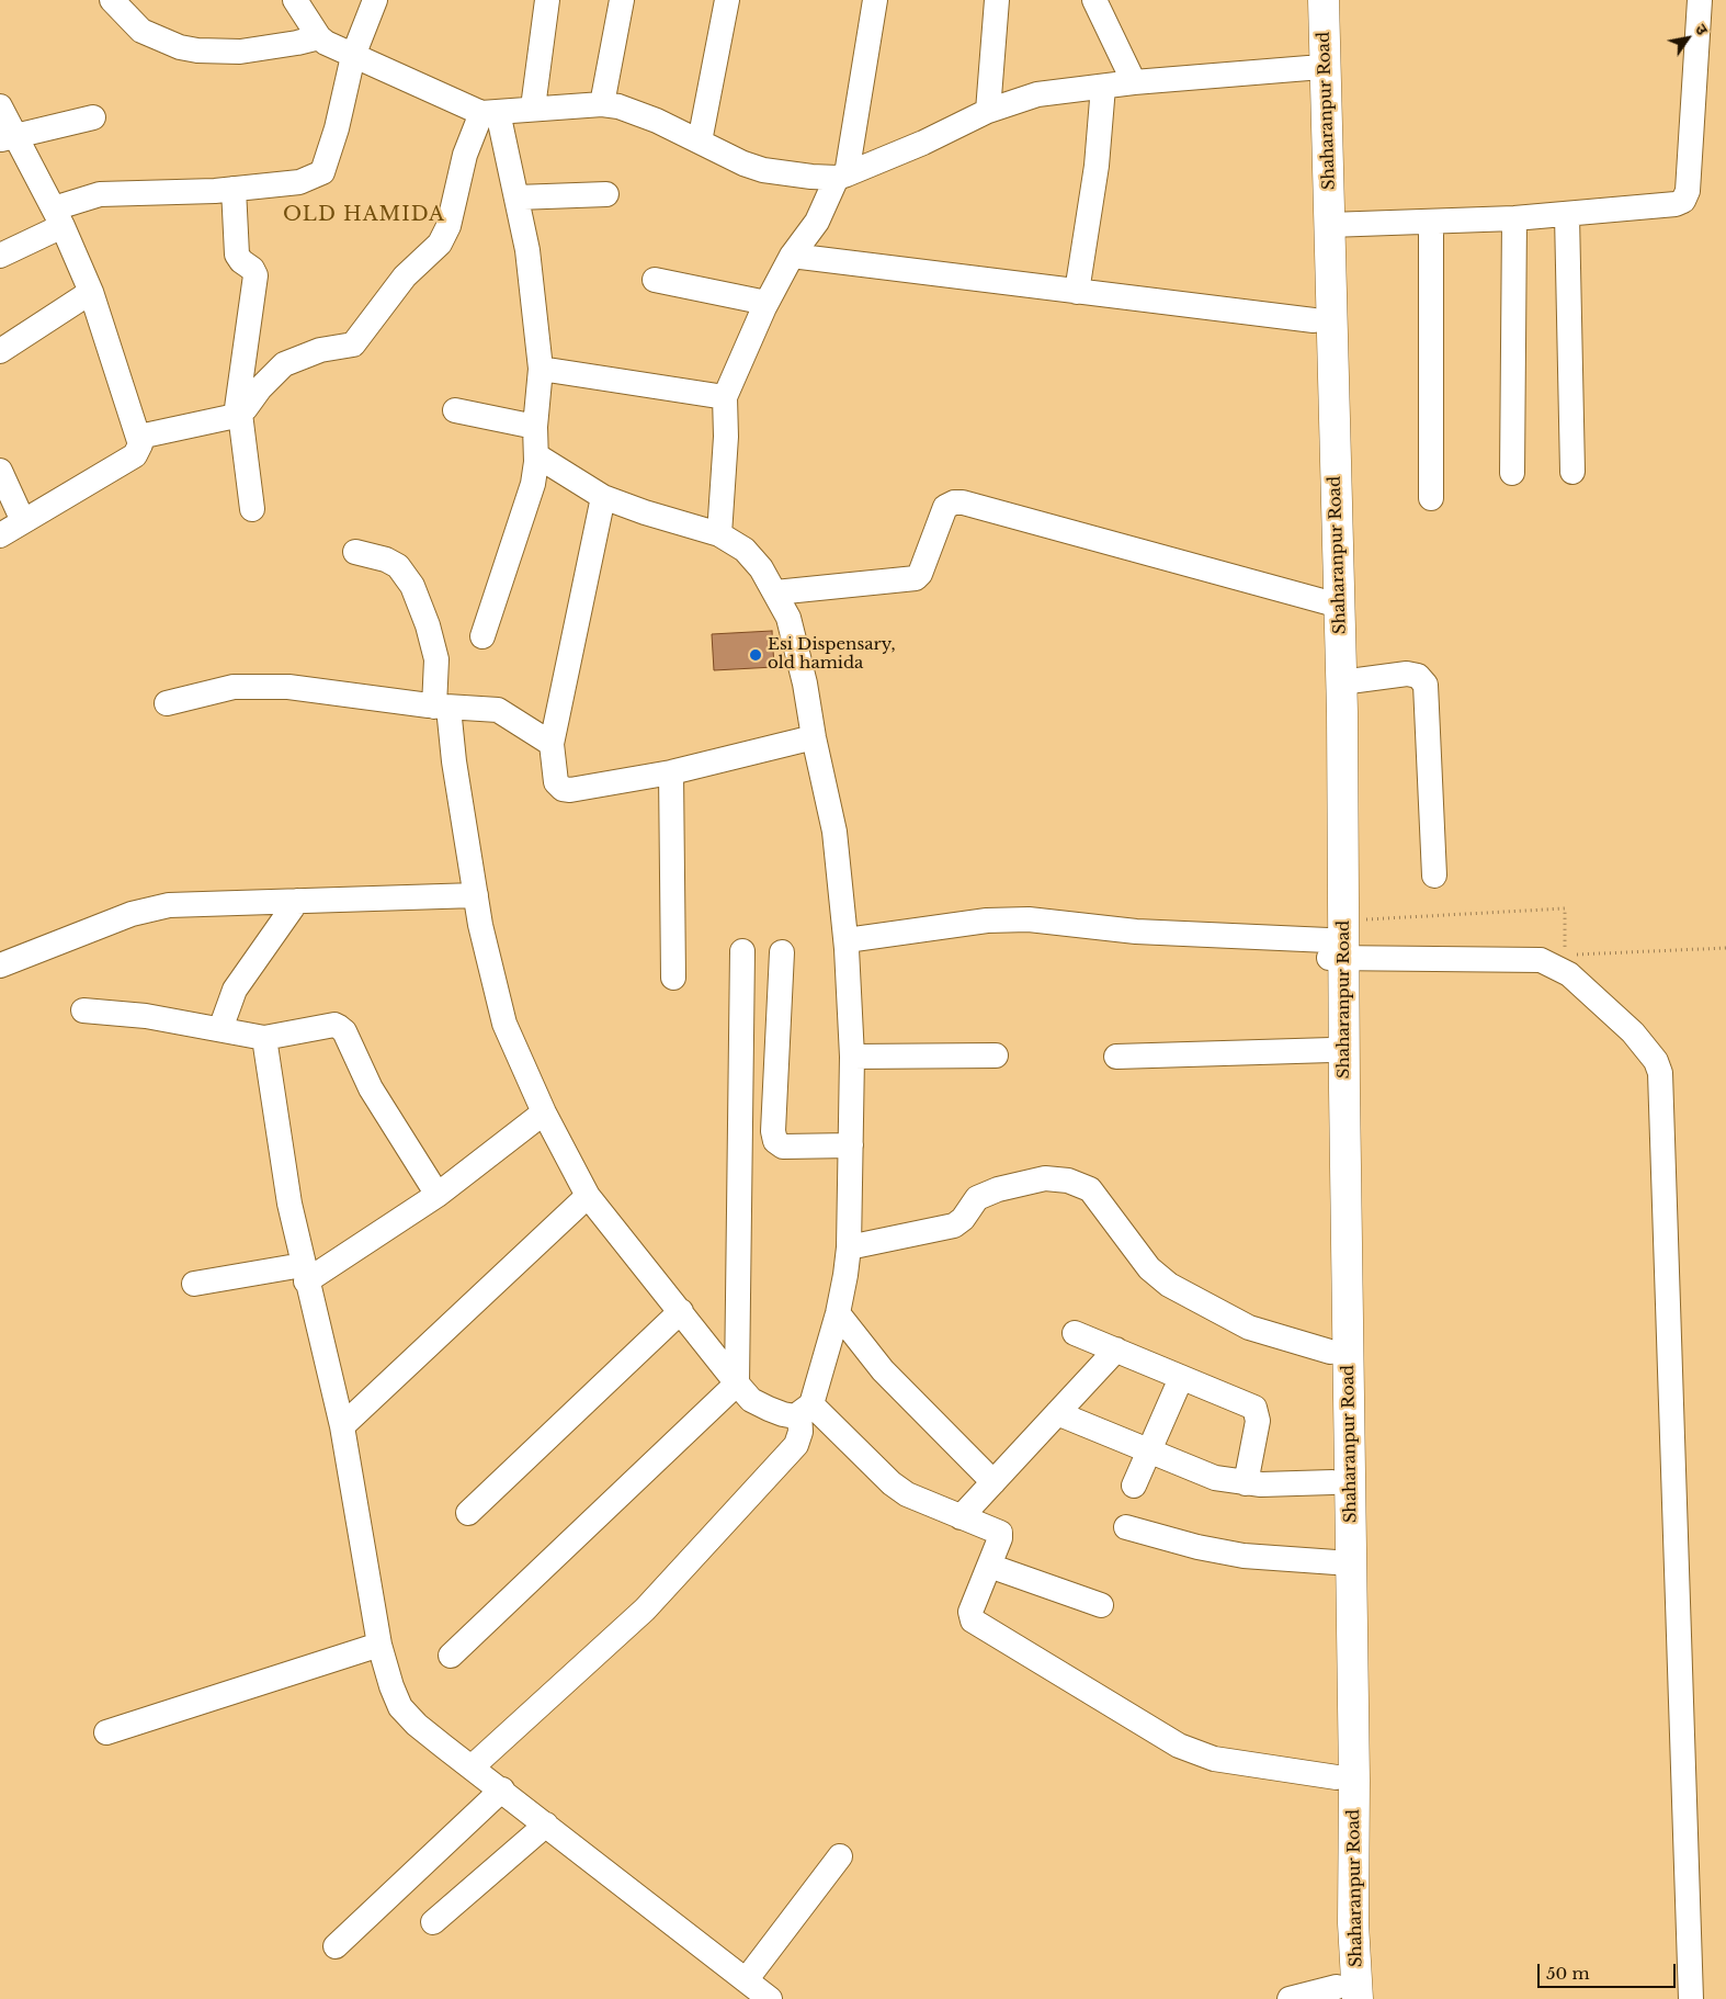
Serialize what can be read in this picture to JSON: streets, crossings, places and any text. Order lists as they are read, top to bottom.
{
  "streets": {
    "main road": ["Shaharanpur Road"]
  },
  "districts": ["OLD HAMIDA"],
  "places": ["Esi Dispensary, old hamida"],
  "scale_bar": "50 m",
  "north": "top right"
}
